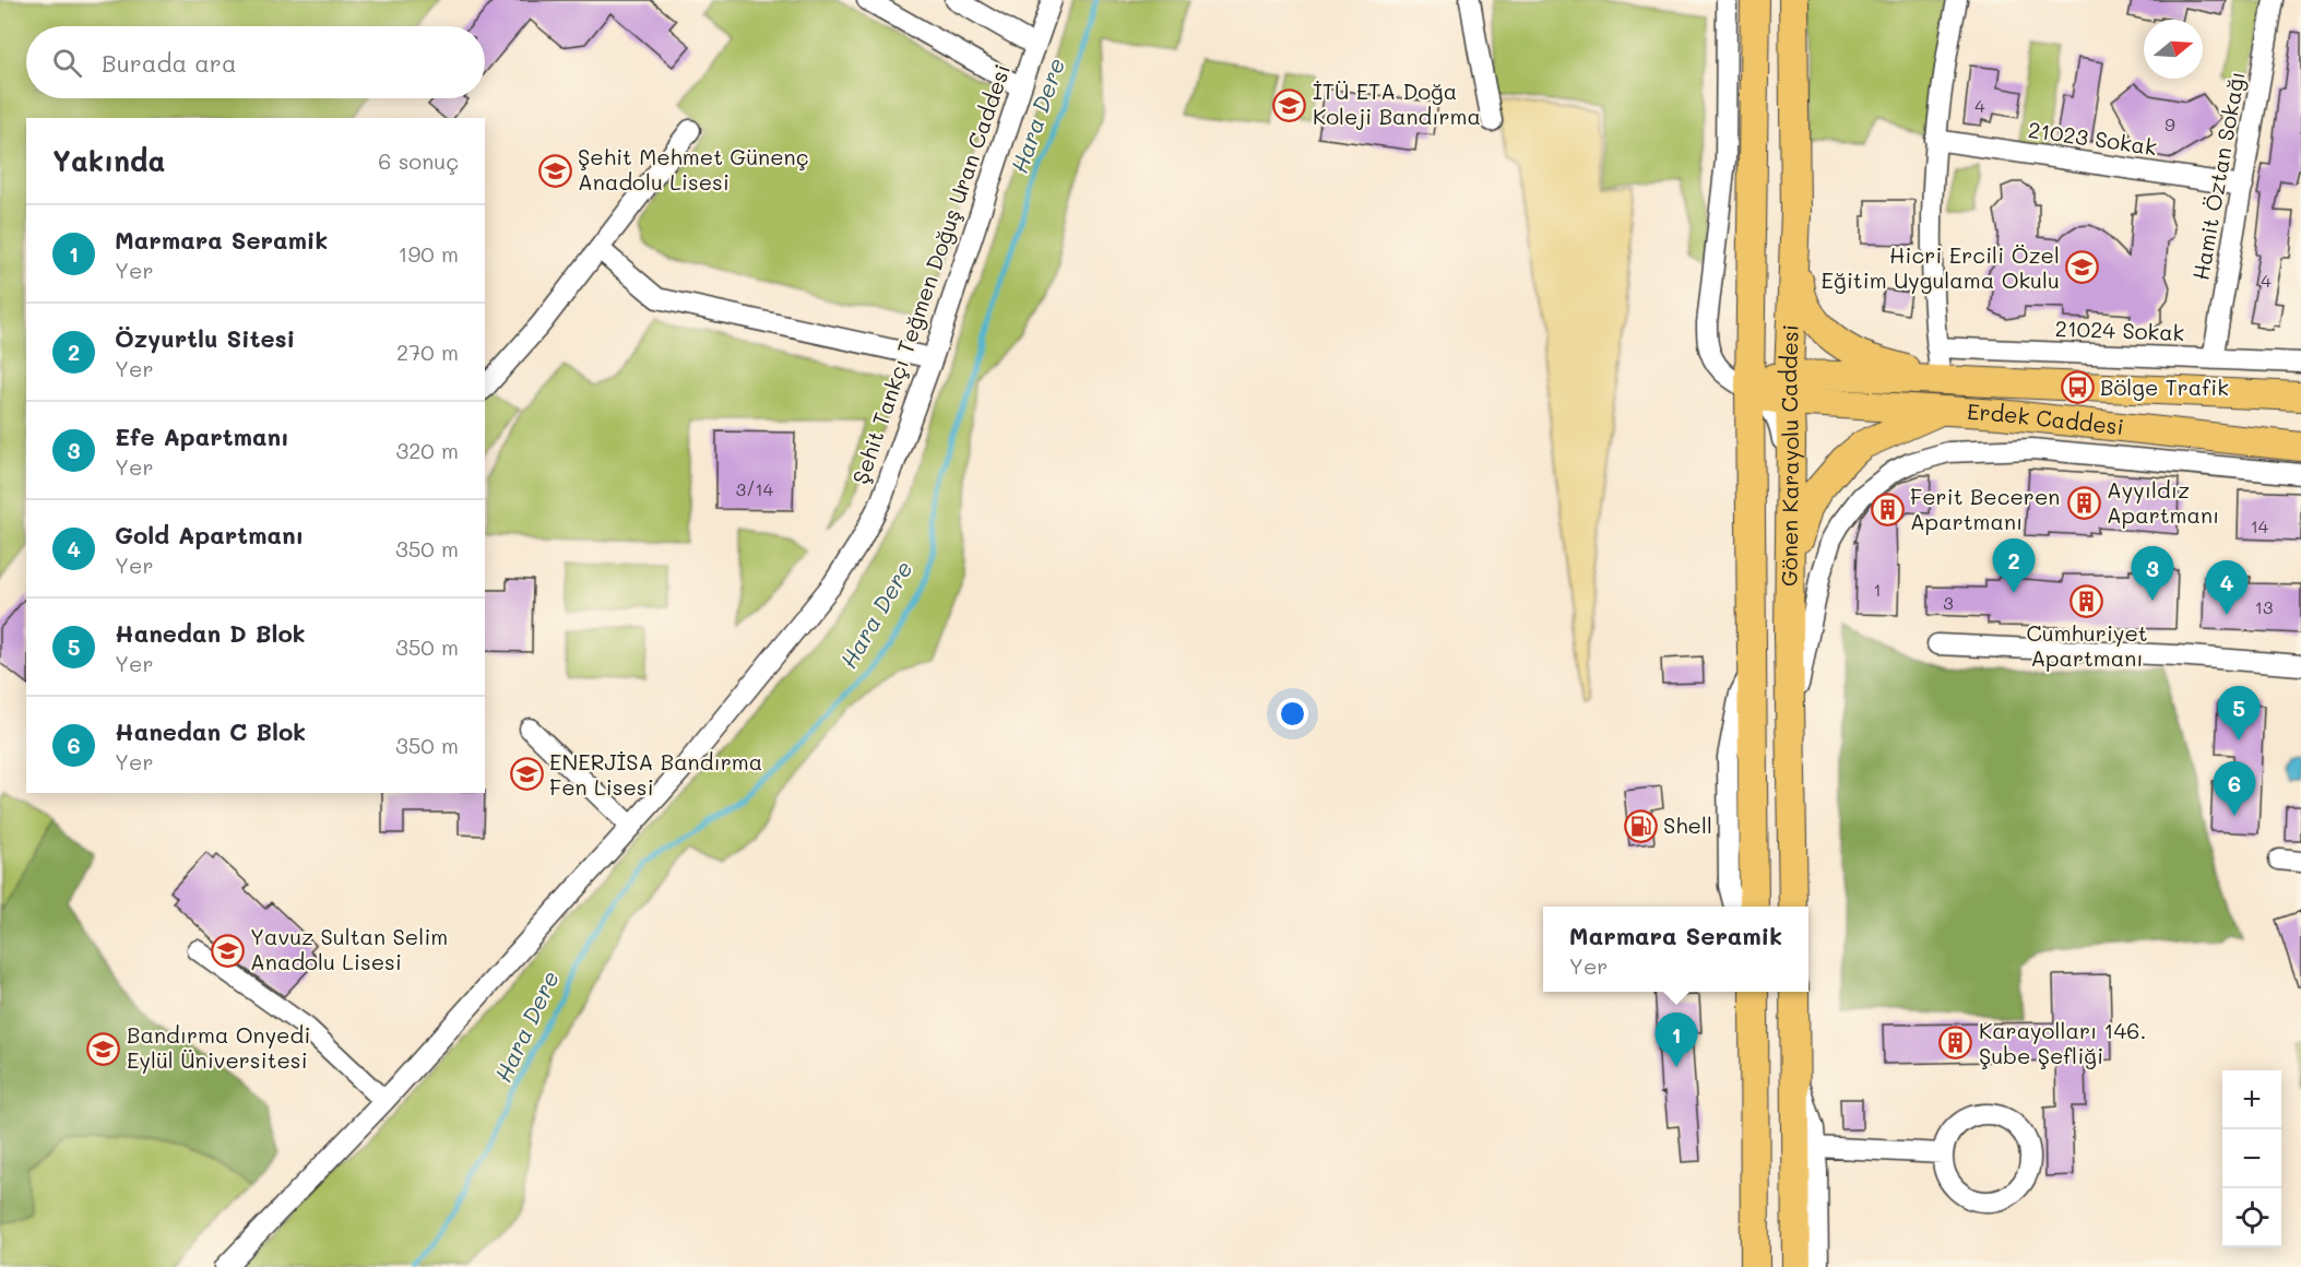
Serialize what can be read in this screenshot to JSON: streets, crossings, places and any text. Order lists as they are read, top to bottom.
{
  "streets": {
    "highway": ["Erdek Caddesi", "Gönen Karayolu Caddesi"],
    "street": [
      "21023 Sokak",
      "Hamit Öztan Sokağı",
      "Şehit Tankçı Teğmen Doğuş Uran Caddesi",
      "21024 Sokak"
    ]
  },
  "crossings": [
    ["21023 Sokak", "Hamit Öztan Sokağı"],
    ["Hamit Öztan Sokağı", "21024 Sokak"],
    ["Erdek Caddesi", "Gönen Karayolu Caddesi"]
  ],
  "water": ["Hara Dere"],
  "places": {
    "school or university": [
      "İTÜ ETA Doğa Koleji Bandırma",
      "Şehit Mehmet Günenç Anadolu Lisesi",
      "Hicri Ercili Özel Eğitim Uygulama Okulu",
      "ENERJİSA Bandırma Fen Lisesi",
      "Yavuz Sultan Selim Anadolu Lisesi",
      "Bandırma Onyedi Eylül Üniversitesi"
    ],
    "bus stop": ["Bölge Trafik"],
    "building": [
      "Ayyıldız Apartmanı",
      "Ferit Beceren Apartmanı",
      "Cumhuriyet Apartmanı",
      "Karayolları 146. Şube Şefliği"
    ],
    "fuel station": ["Shell"]
  },
  "house_numbers": [
    "4",
    "9",
    "4",
    "3/14",
    "14",
    "1",
    "3",
    "13"
  ],
  "north": "right",
  "page": {
    "search": "Burada ara",
    "heading": ["Yakında", "6 sonuç"],
    "list": [
      {
        "mark": "1",
        "name": "Marmara Seramik",
        "note": "Yer",
        "value": "190 m"
      },
      {
        "mark": "2",
        "name": "Özyurtlu Sitesi",
        "note": "Yer",
        "value": "270 m"
      },
      {
        "mark": "3",
        "name": "Efe Apartmanı",
        "note": "Yer",
        "value": "320 m"
      },
      {
        "mark": "4",
        "name": "Gold Apartmanı",
        "note": "Yer",
        "value": "350 m"
      },
      {
        "mark": "5",
        "name": "Hanedan D Blok",
        "note": "Yer",
        "value": "350 m"
      },
      {
        "mark": "6",
        "name": "Hanedan C Blok",
        "note": "Yer",
        "value": "350 m"
      }
    ],
    "pins": [
      "2",
      "3",
      "4",
      "5",
      "6",
      "1"
    ],
    "popup": ["Marmara Seramik", "Yer"],
    "map_buttons": ["+", "−"]
  }
}
